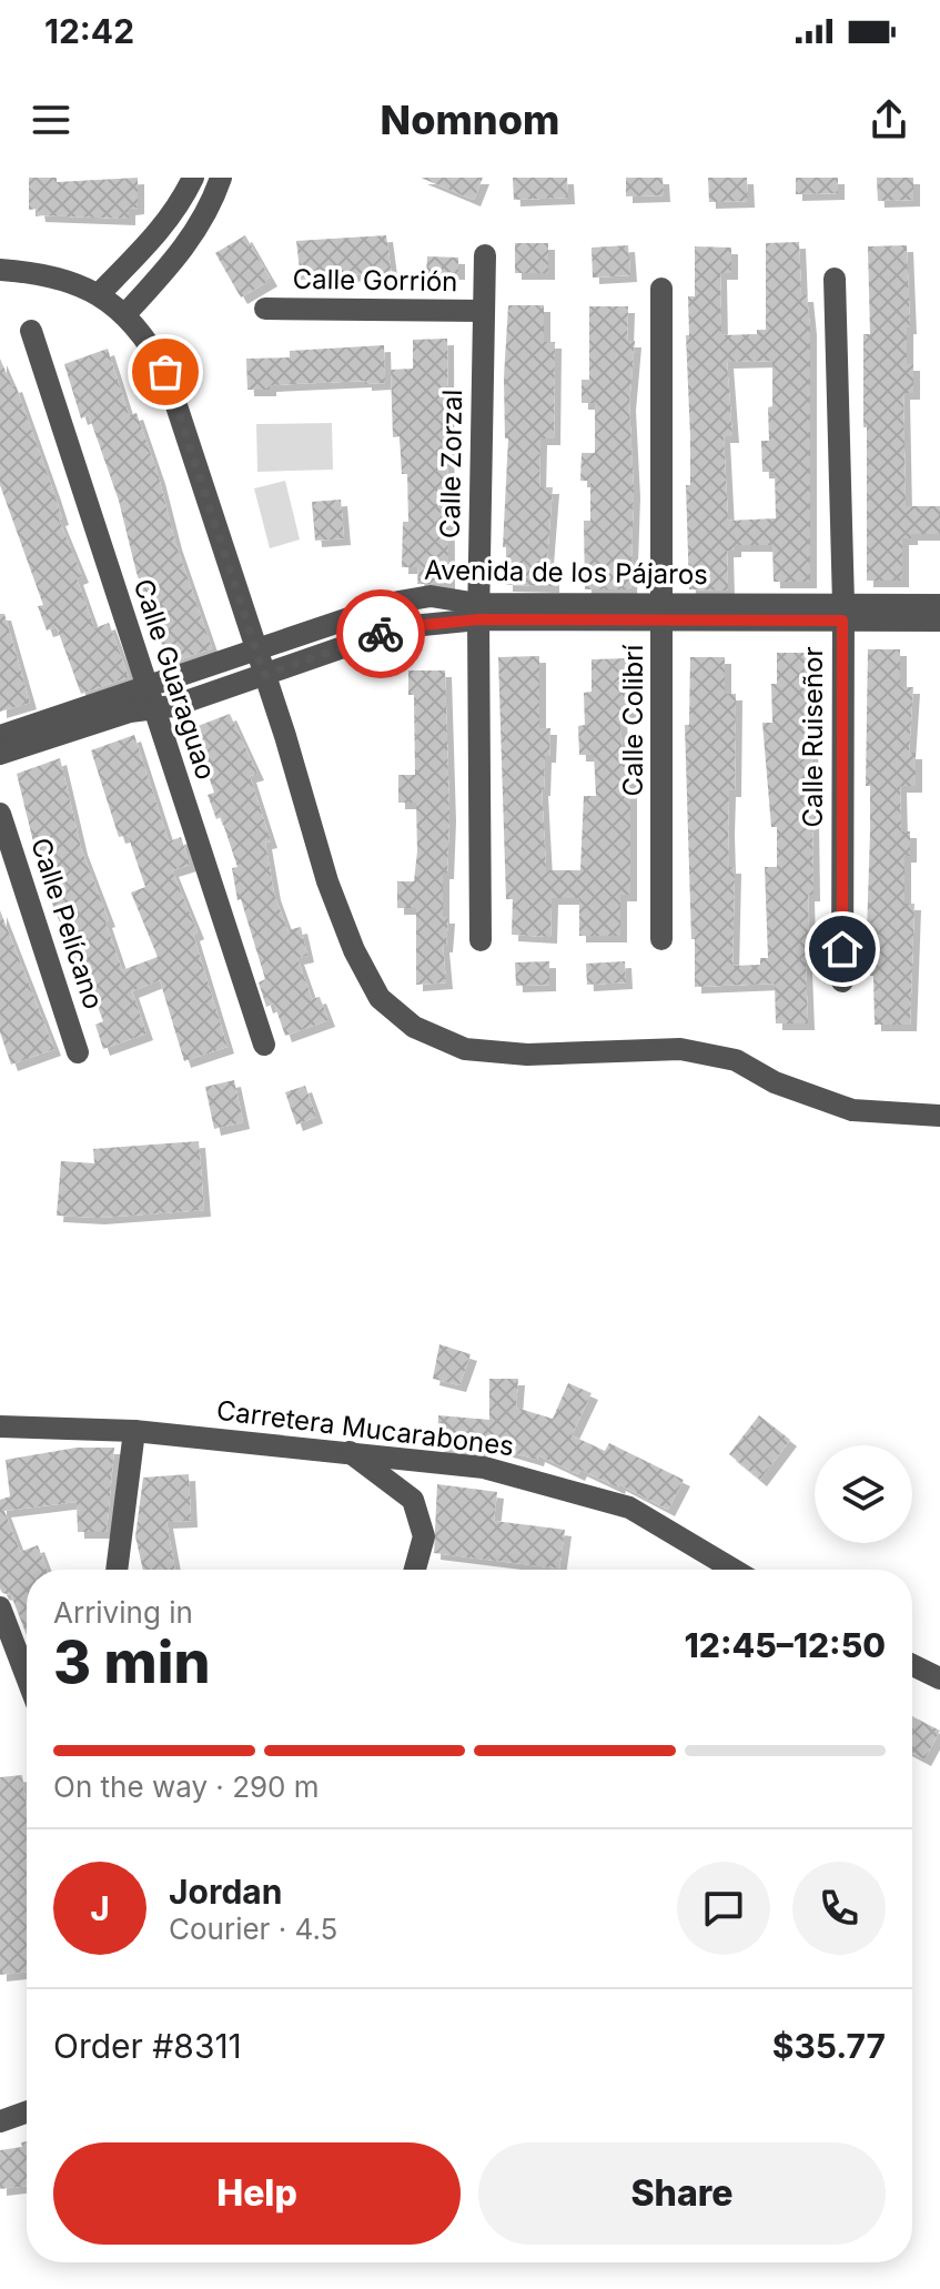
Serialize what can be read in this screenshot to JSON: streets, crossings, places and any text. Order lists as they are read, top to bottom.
{
  "streets": {
    "street": [
      "Calle Gorrión",
      "Calle Zorzal",
      "Avenida de los Pájaros",
      "Calle Guaraguao",
      "Calle Colibrí",
      "Calle Ruiseñor",
      "Calle Pelícano",
      "Carretera Mucarabones"
    ]
  },
  "crossings": [
    ["Calle Gorrión", "Calle Zorzal"],
    ["Calle Zorzal", "Avenida de los Pájaros"],
    ["Avenida de los Pájaros", "Calle Guaraguao"],
    ["Avenida de los Pájaros", "Calle Colibrí"],
    ["Avenida de los Pájaros", "Calle Ruiseñor"]
  ],
  "page": {
    "status": "12:42",
    "header": "Nomnom",
    "heading": ["3 min", "Arriving in", "12:45–12:50"],
    "panel": [
      "Jordan",
      "Courier · 4.5",
      "Order #8311",
      "$35.77"
    ],
    "bar": "On the way · 290 m",
    "round": "J",
    "buttons": ["Help", "Share"]
  }
}
